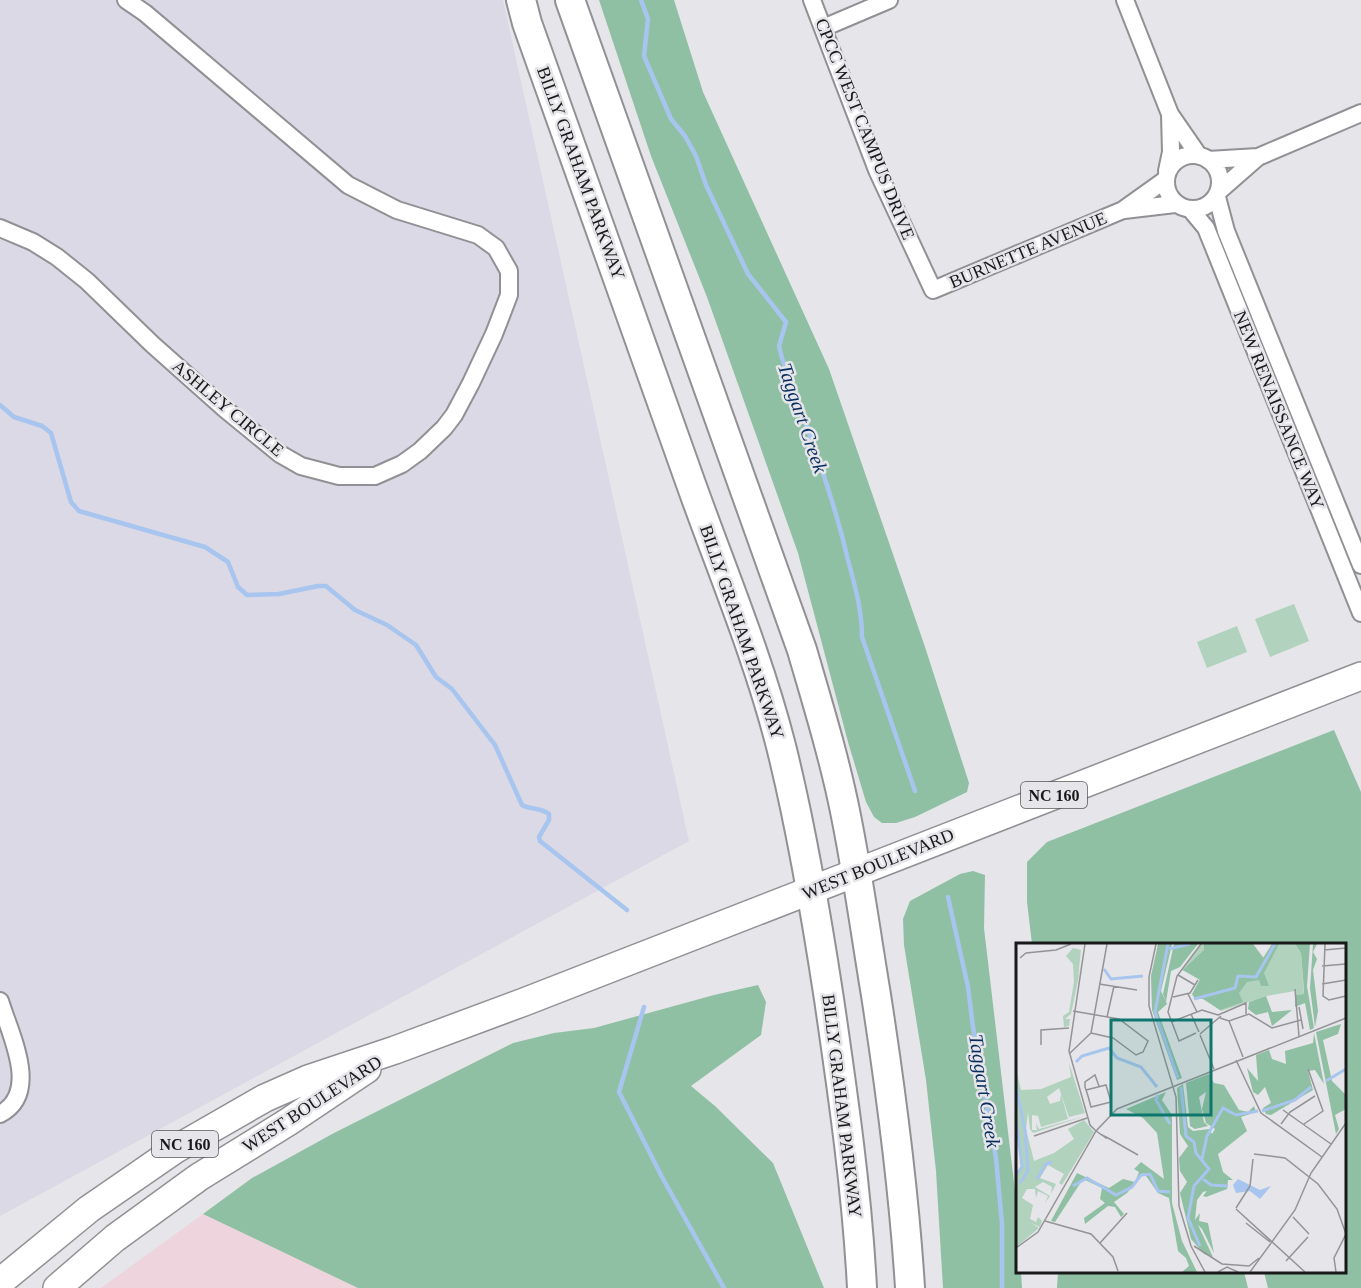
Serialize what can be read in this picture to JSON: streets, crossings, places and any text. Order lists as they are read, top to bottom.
{
  "streets": {
    "highway": ["BILLY GRAHAM PARKWAY"],
    "main road": ["NC 160", "WEST BOULEVARD"],
    "street": [
      "CPCC WEST CAMPUS DRIVE",
      "BURNETTE AVENUE",
      "ASHLEY CIRCLE",
      "NEW RENAISSANCE WAY"
    ]
  },
  "crossings": [
    ["CPCC WEST CAMPUS DRIVE", "BURNETTE AVENUE"],
    ["BILLY GRAHAM PARKWAY", "WEST BOULEVARD"],
    ["BURNETTE AVENUE", "NEW RENAISSANCE WAY"]
  ],
  "water": ["Taggart Creek"]
}
